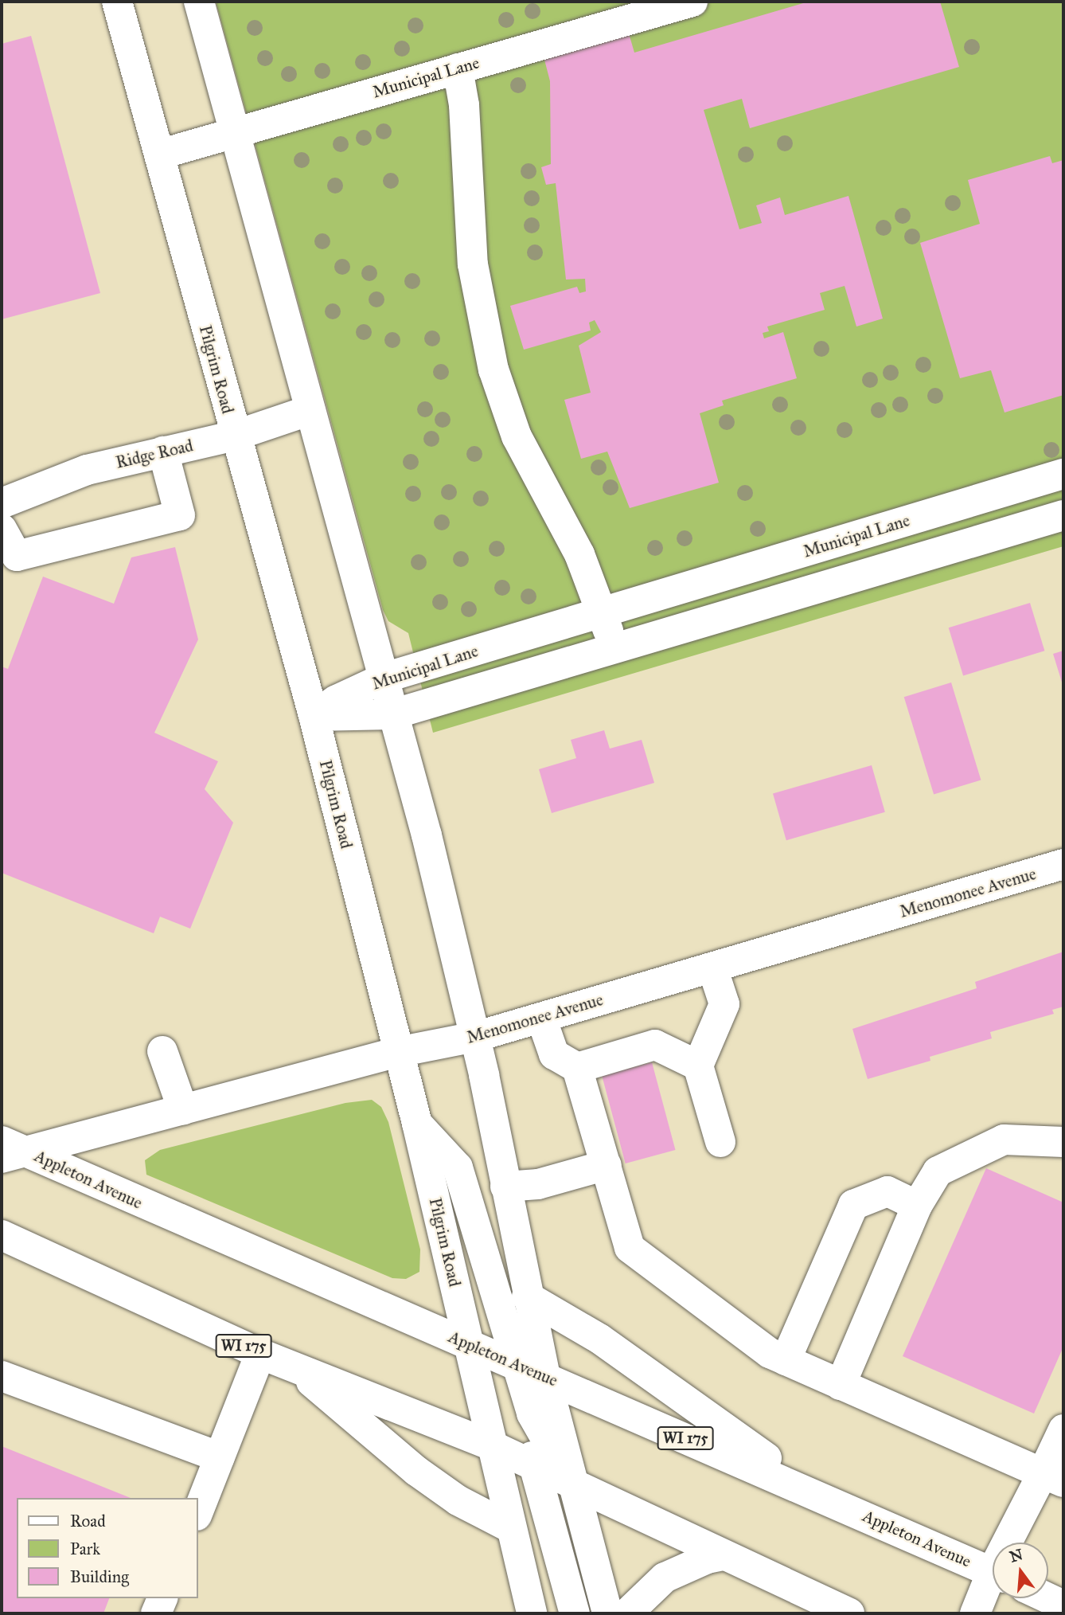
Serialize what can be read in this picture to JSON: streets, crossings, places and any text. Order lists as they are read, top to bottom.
{
  "streets": {
    "street": [
      "Municipal Lane",
      "Pilgrim Road",
      "Ridge Road",
      "Menomonee Avenue",
      "Appleton Avenue",
      "WI 175"
    ]
  },
  "crossings": [
    ["Municipal Lane", "Pilgrim Road"],
    ["Pilgrim Road", "Ridge Road"],
    ["Pilgrim Road", "Menomonee Avenue"],
    ["Pilgrim Road", "Appleton Avenue"],
    ["Pilgrim Road", "WI 175"],
    ["Menomonee Avenue", "Appleton Avenue"]
  ],
  "legend": ["Road", "Park", "Building"],
  "north": "top"
}
